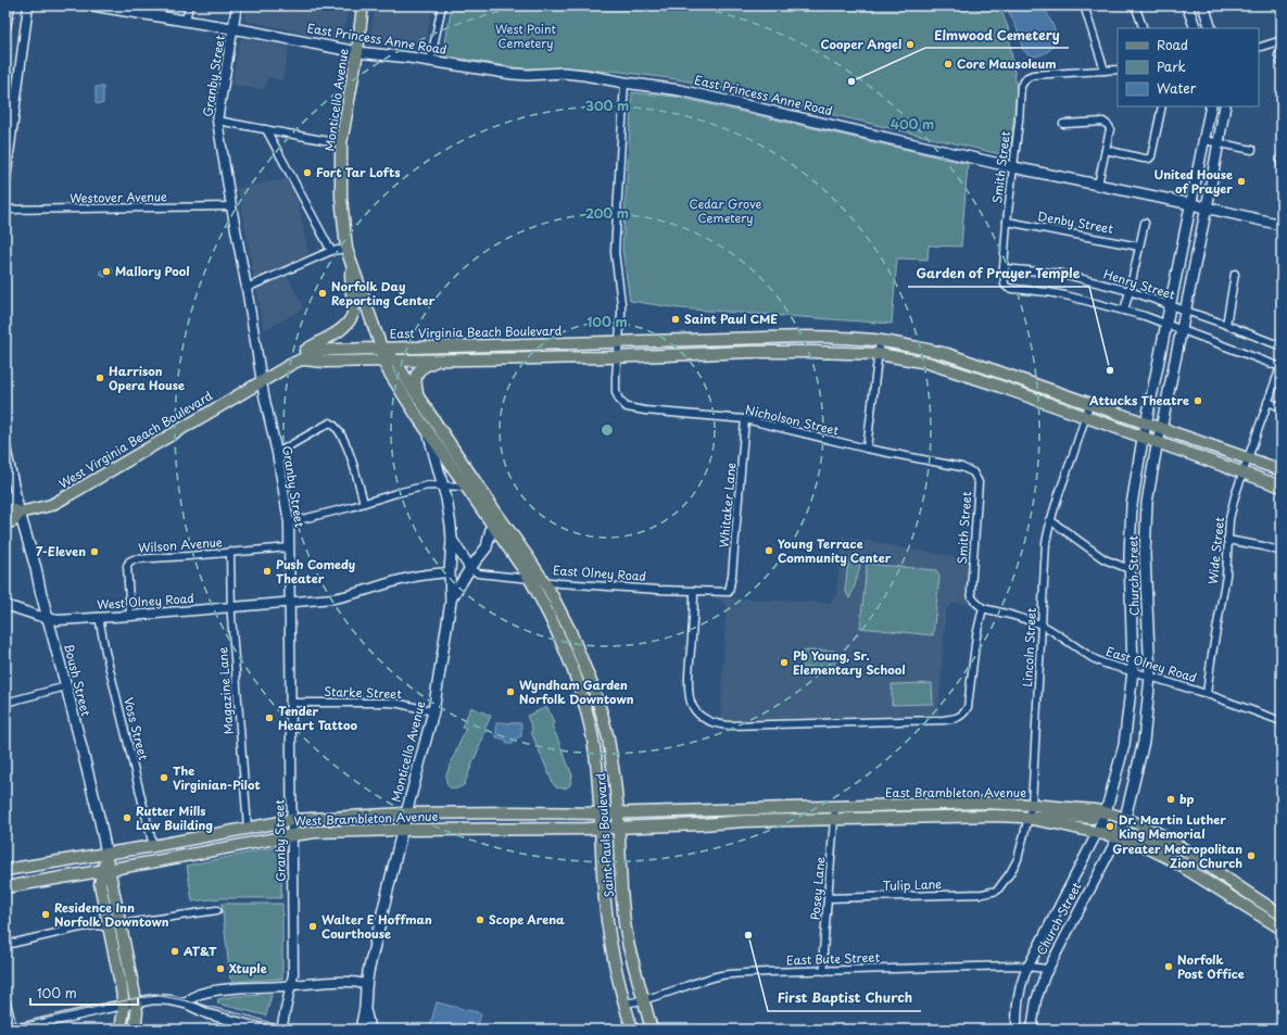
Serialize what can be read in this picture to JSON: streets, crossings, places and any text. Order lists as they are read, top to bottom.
{
  "streets": {
    "main road": [
      "East Princess Anne Road",
      "Monticello Avenue",
      "East Virginia Beach Boulevard",
      "West Virginia Beach Boulevard",
      "Church Street",
      "Boush Street",
      "East Brambleton Avenue",
      "West Brambleton Avenue",
      "Saint Pauls Boulevard"
    ],
    "street": [
      "Granby Street",
      "Smith Street",
      "Westover Avenue",
      "Denby Street",
      "Henry Street",
      "Nicholson Street",
      "Whitaker Lane",
      "Wilson Avenue",
      "Wide Street",
      "East Olney Road",
      "West Olney Road",
      "Lincoln Street",
      "Magazine Lane",
      "Starke Street",
      "Voss Street",
      "Tulip Lane",
      "Posey Lane",
      "East Bute Street"
    ]
  },
  "crossings": [
    ["East Princess Anne Road", "Granby Street"],
    ["East Princess Anne Road", "Monticello Avenue"],
    ["East Princess Anne Road", "Smith Street"],
    ["East Princess Anne Road", "Church Street"],
    ["Granby Street", "Westover Avenue"],
    ["Granby Street", "East Virginia Beach Boulevard"],
    ["Granby Street", "West Virginia Beach Boulevard"],
    ["Granby Street", "Wilson Avenue"],
    ["Granby Street", "West Olney Road"],
    ["Granby Street", "Starke Street"],
    ["Granby Street", "West Brambleton Avenue"],
    ["Monticello Avenue", "East Virginia Beach Boulevard"],
    ["Monticello Avenue", "East Olney Road"],
    ["Monticello Avenue", "Starke Street"],
    ["Monticello Avenue", "West Brambleton Avenue"],
    ["Monticello Avenue", "Saint Pauls Boulevard"],
    ["Smith Street", "Denby Street"],
    ["Smith Street", "Henry Street"],
    ["Smith Street", "Nicholson Street"],
    ["Smith Street", "East Olney Road"],
    ["Henry Street", "Church Street"],
    ["East Virginia Beach Boulevard", "West Virginia Beach Boulevard"],
    ["East Virginia Beach Boulevard", "Wide Street"],
    ["East Virginia Beach Boulevard", "Church Street"],
    ["East Virginia Beach Boulevard", "Lincoln Street"],
    ["Nicholson Street", "Whitaker Lane"],
    ["West Virginia Beach Boulevard", "Boush Street"],
    ["Whitaker Lane", "East Olney Road"],
    ["Wilson Avenue", "West Olney Road"],
    ["Wilson Avenue", "Magazine Lane"],
    ["Wide Street", "East Olney Road"],
    ["East Olney Road", "Church Street"],
    ["East Olney Road", "Lincoln Street"],
    ["East Olney Road", "Saint Pauls Boulevard"],
    ["Church Street", "East Brambleton Avenue"],
    ["Church Street", "East Bute Street"],
    ["West Olney Road", "Boush Street"],
    ["West Olney Road", "Magazine Lane"],
    ["West Olney Road", "Voss Street"],
    ["Lincoln Street", "East Brambleton Avenue"],
    ["Lincoln Street", "Tulip Lane"],
    ["Boush Street", "West Brambleton Avenue"],
    ["Magazine Lane", "West Brambleton Avenue"],
    ["Voss Street", "West Brambleton Avenue"],
    ["East Brambleton Avenue", "West Brambleton Avenue"],
    ["East Brambleton Avenue", "Saint Pauls Boulevard"],
    ["East Brambleton Avenue", "Posey Lane"],
    ["West Brambleton Avenue", "Saint Pauls Boulevard"],
    ["Saint Pauls Boulevard", "East Bute Street"],
    ["Tulip Lane", "Posey Lane"],
    ["Posey Lane", "East Bute Street"]
  ],
  "parks": ["West Point Cemetery", "Cedar Grove Cemetery"],
  "places": [
    "Cooper Angel",
    "Core Mausoleum",
    "Elmwood Cemetery",
    "Fort Tar Lofts",
    "United House of Prayer",
    "Mallory Pool",
    "Norfolk Day Reporting Center",
    "Saint Paul CME",
    "Garden of Prayer Temple",
    "Harrison Opera House",
    "Attucks Theatre",
    "Young Terrace Community Center",
    "7-Eleven",
    "Push Comedy Theater",
    "Pb Young, Sr. Elementary School",
    "Wyndham Garden Norfolk Downtown",
    "Tender Heart Tattoo",
    "The Virginian-Pilot",
    "bp",
    "Rutter Mills Law Building",
    "Dr. Martin Luther King Memorial",
    "Greater Metropolitan Zion Church",
    "Residence Inn Norfolk Downtown",
    "Scope Arena",
    "Walter E Hoffman Courthouse",
    "First Baptist Church",
    "AT&T",
    "Norfolk Post Office",
    "Xtuple"
  ],
  "legend": ["Road", "Park", "Water"],
  "scale_bar": "100 m",
  "rings": [
    "300 m",
    "400 m",
    "200 m",
    "100 m"
  ]
}
